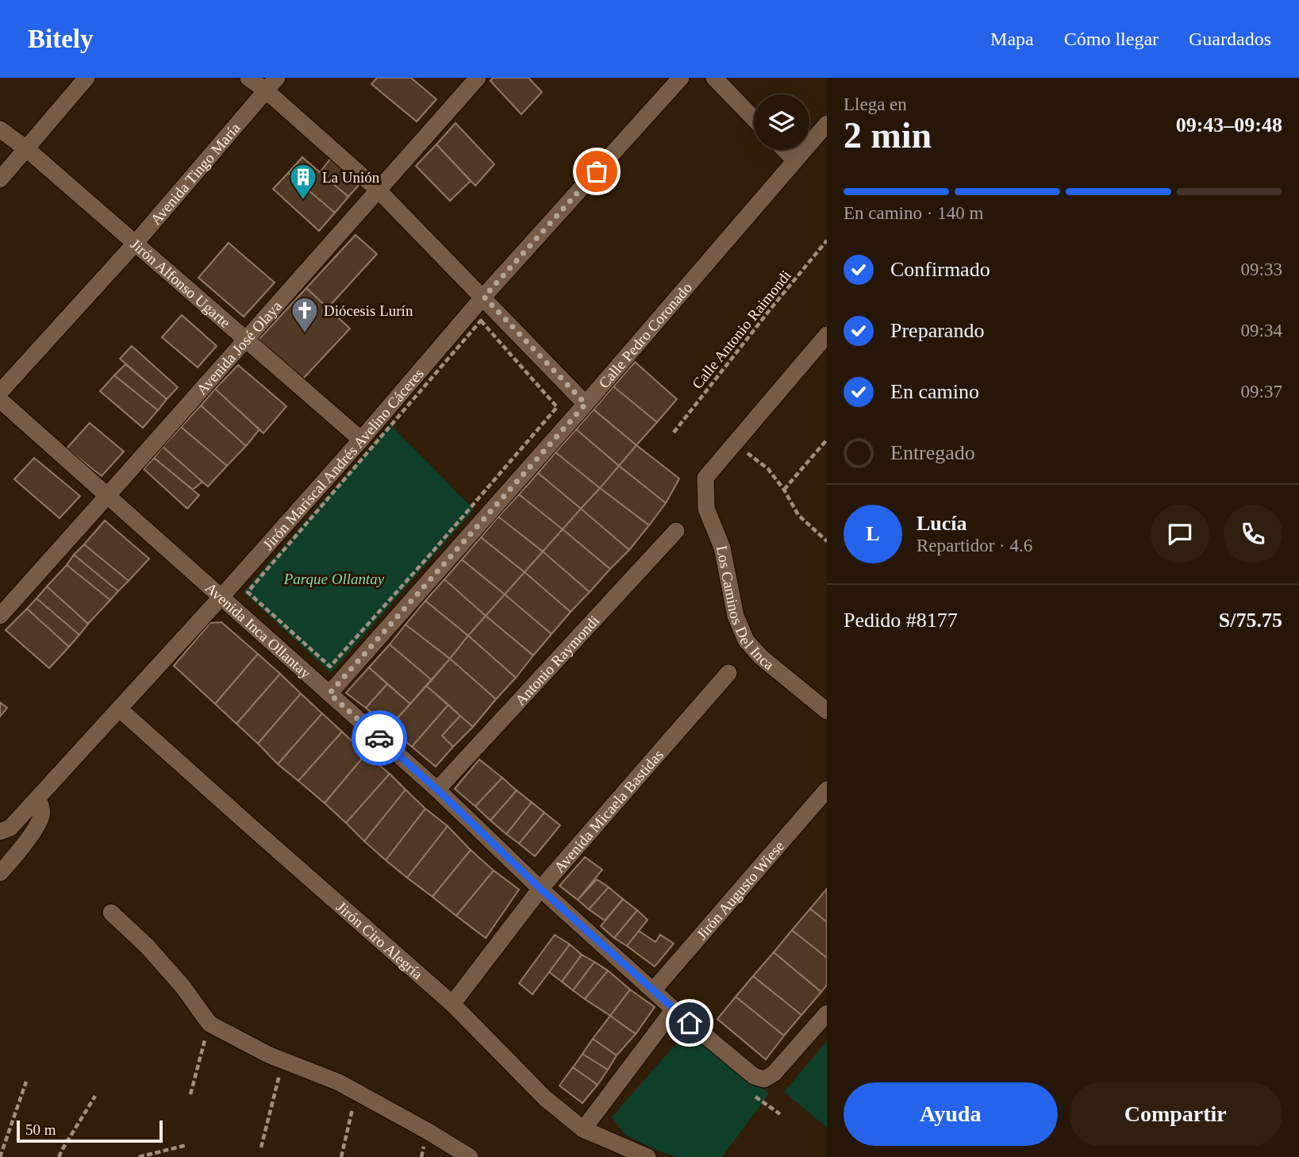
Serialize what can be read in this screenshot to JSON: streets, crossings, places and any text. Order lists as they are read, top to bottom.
{
  "streets": {
    "street": [
      "Avenida Tingo María",
      "Jirón Alfonso Ugarte",
      "Calle Pedro Coronado",
      "Avenida José Olaya",
      "Jirón Mariscal Andrés Avelino Cáceres",
      "Los Caminos Del Inca",
      "Avenida Inca Ollantay",
      "Antonio Raymondi",
      "Avenida Micaela Bastidas",
      "Jirón Augusto Wiese",
      "Jirón Ciro Alegría"
    ],
    "path": ["Calle Antonio Raimondi"]
  },
  "crossings": [
    ["Avenida Tingo María", "Jirón Alfonso Ugarte"],
    ["Jirón Alfonso Ugarte", "Avenida José Olaya"],
    ["Jirón Alfonso Ugarte", "Jirón Mariscal Andrés Avelino Cáceres"],
    ["Calle Pedro Coronado", "Avenida Inca Ollantay"],
    ["Avenida José Olaya", "Avenida Inca Ollantay"],
    ["Jirón Mariscal Andrés Avelino Cáceres", "Avenida Inca Ollantay"],
    ["Jirón Mariscal Andrés Avelino Cáceres", "Jirón Ciro Alegría"],
    ["Avenida Inca Ollantay", "Antonio Raymondi"],
    ["Avenida Inca Ollantay", "Avenida Micaela Bastidas"],
    ["Avenida Inca Ollantay", "Jirón Augusto Wiese"],
    ["Avenida Micaela Bastidas", "Jirón Ciro Alegría"]
  ],
  "parks": ["Parque Ollantay"],
  "places": {
    "building": ["La Unión"],
    "church": ["Diócesis Lurín"]
  },
  "scale_bar": "50 m",
  "page": {
    "header": "Bitely",
    "nav": ["Mapa", "Cómo llegar", "Guardados"],
    "heading": ["2 min", "Llega en", "09:43–09:48"],
    "panel": [
      "Lucía",
      "Repartidor · 4.6",
      "Pedido #8177",
      "S/75.75"
    ],
    "bar": "En camino · 140 m",
    "list": [
      ["Confirmado", "09:33"],
      ["Preparando", "09:34"],
      ["En camino", "09:37"],
      "Entregado"
    ],
    "round": "L",
    "buttons": ["Ayuda", "Compartir"],
    "scale": "50 m"
  }
}
